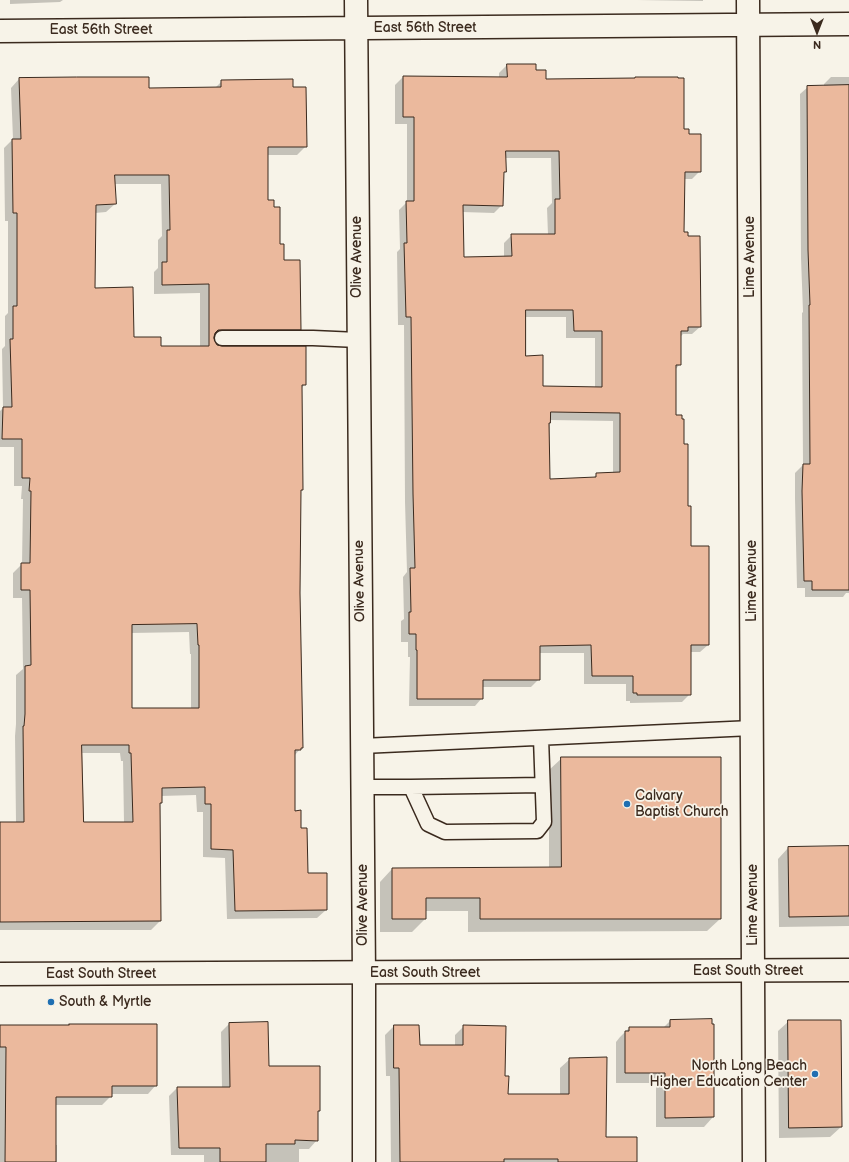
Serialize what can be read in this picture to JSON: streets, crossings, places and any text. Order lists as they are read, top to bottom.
{
  "streets": {
    "street": [
      "East 56th Street",
      "Olive Avenue",
      "Lime Avenue",
      "East South Street"
    ]
  },
  "crossings": [
    ["East 56th Street", "Olive Avenue"],
    ["East 56th Street", "Lime Avenue"],
    ["Olive Avenue", "East South Street"],
    ["Lime Avenue", "East South Street"]
  ],
  "places": ["Calvary Baptist Church", "South & Myrtle", "North Long Beach Higher Education Center"],
  "north": "bottom"
}
